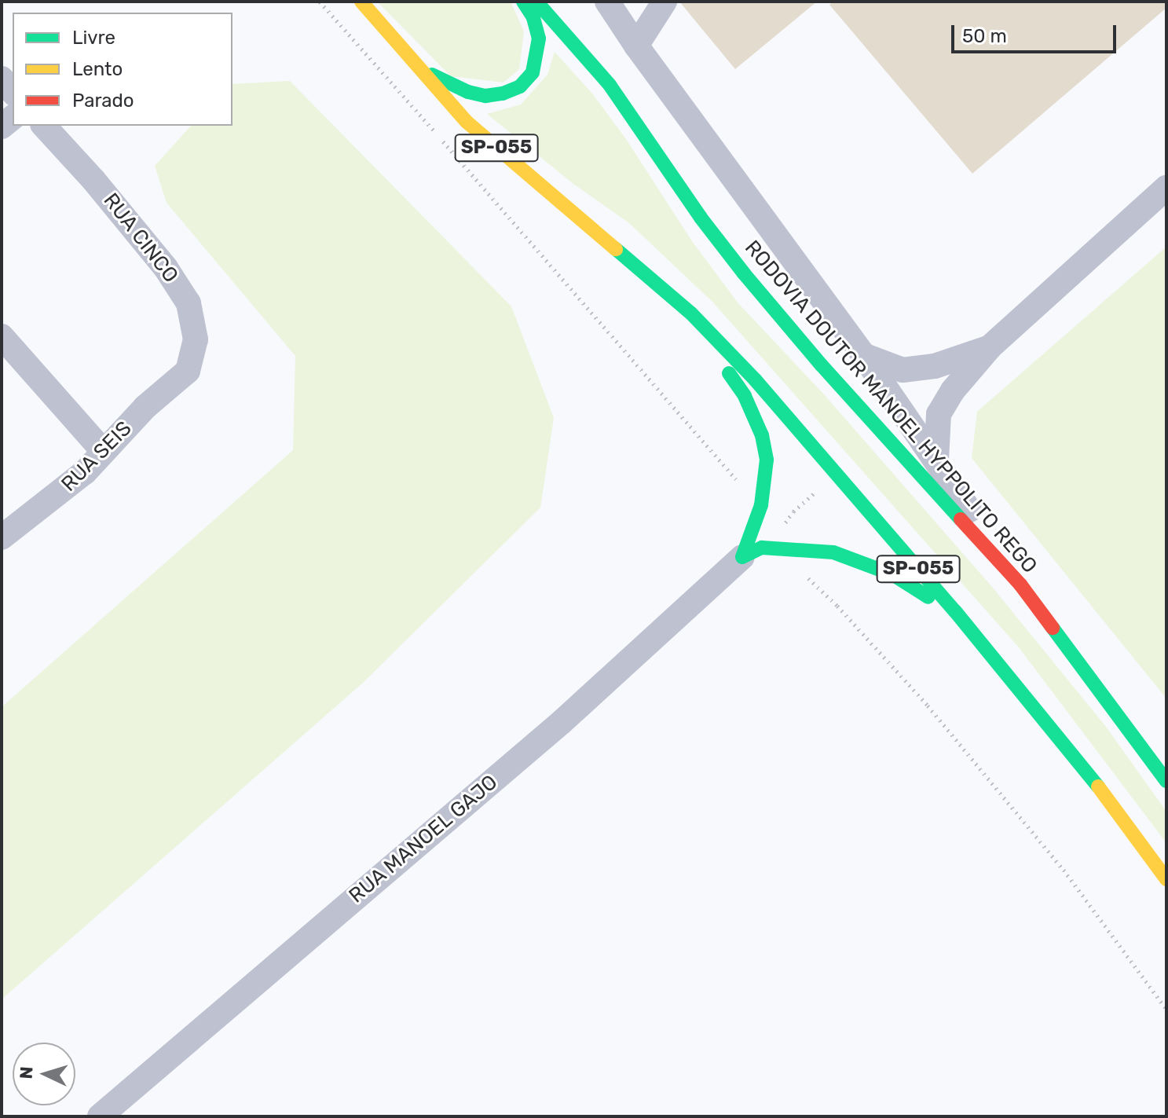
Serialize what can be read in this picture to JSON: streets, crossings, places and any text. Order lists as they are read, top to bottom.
{
  "streets": {
    "highway": ["SP-055", "RODOVIA DOUTOR MANOEL HYPPOLITO REGO"],
    "street": ["RUA CINCO", "RUA SEIS", "RUA MANOEL GAJO"]
  },
  "crossings": [
    ["RUA CINCO", "RUA SEIS"]
  ],
  "legend": ["Livre", "Lento", "Parado"],
  "scale_bar": "50 m",
  "north": "left"
}
